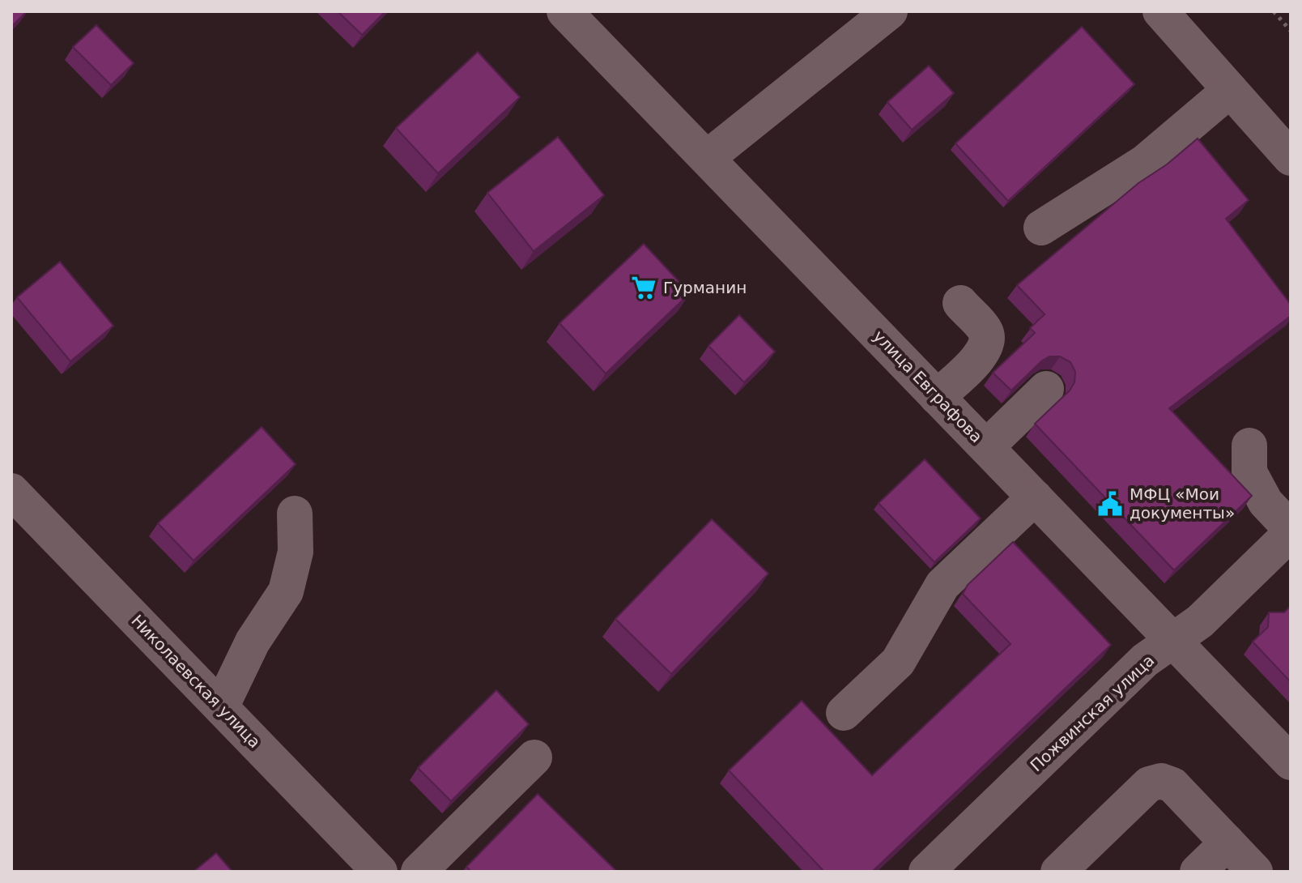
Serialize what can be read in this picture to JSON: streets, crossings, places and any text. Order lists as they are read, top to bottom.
{
  "streets": {
    "street": ["улица Евграфова", "Николаевская улица", "Пожвинская улица"]
  },
  "crossings": [
    ["улица Евграфова", "Пожвинская улица"]
  ],
  "places": {
    "supermarket": ["Гурманин"],
    "public building": ["МФЦ «Мои документы»"]
  }
}
